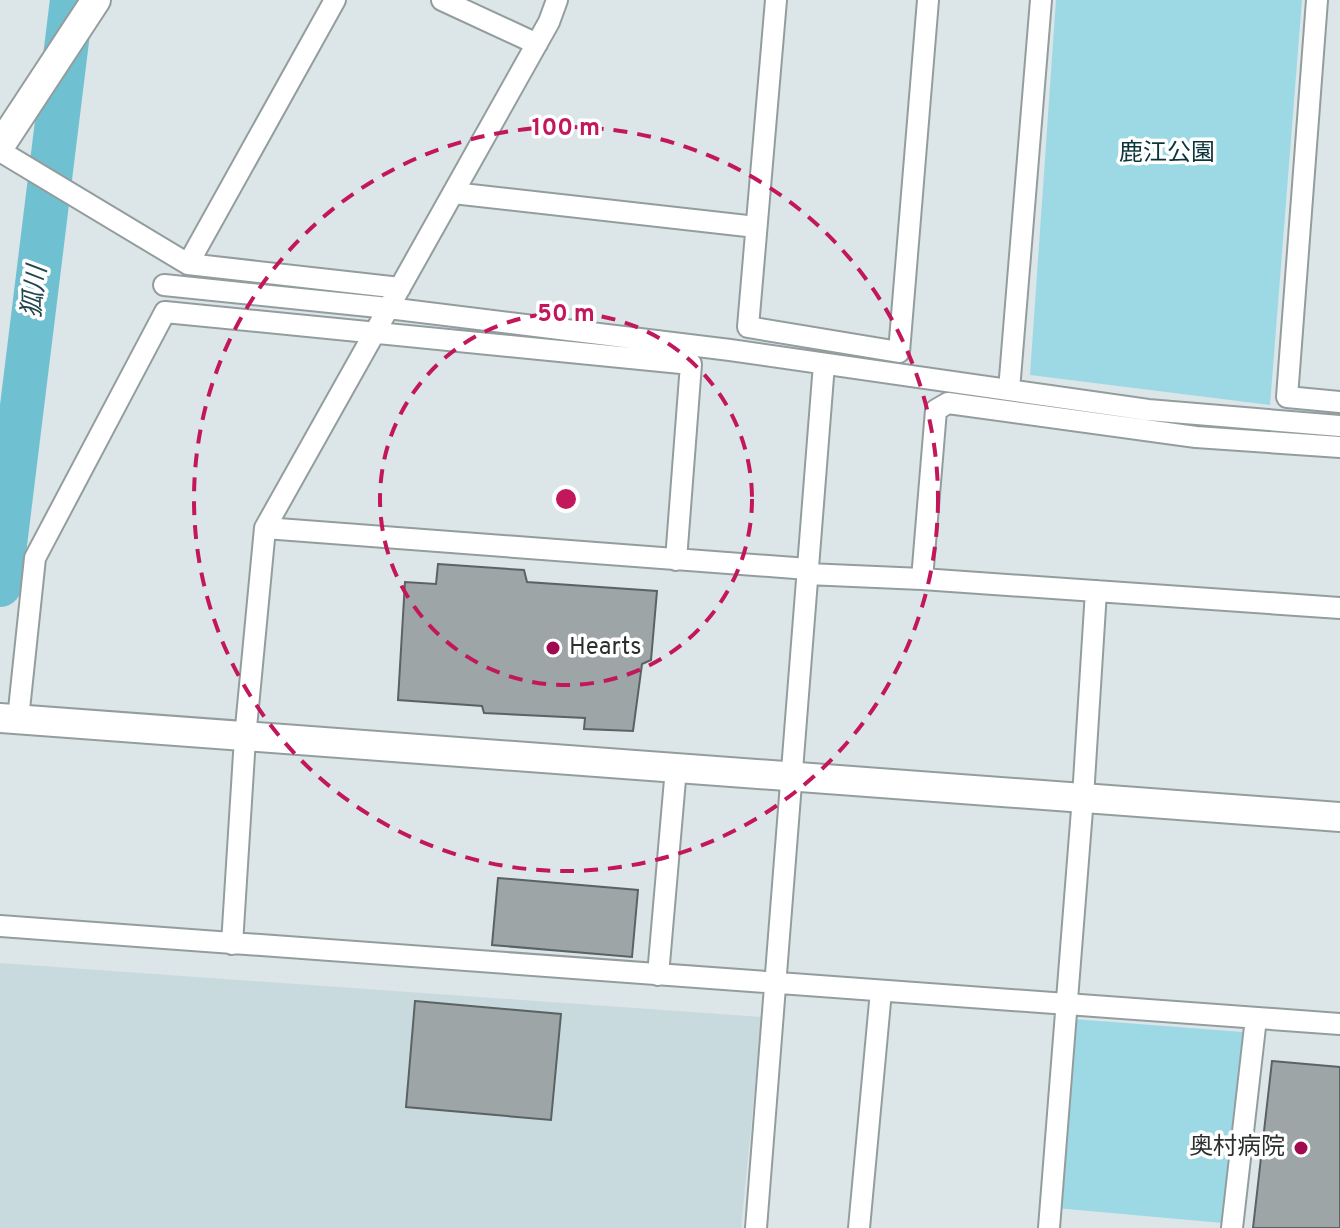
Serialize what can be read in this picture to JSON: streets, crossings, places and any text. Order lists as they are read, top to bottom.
{
  "water": ["狐川"],
  "parks": ["鹿江公園"],
  "places": ["Hearts", "奥村病院"],
  "rings": ["100 m", "50 m"]
}
